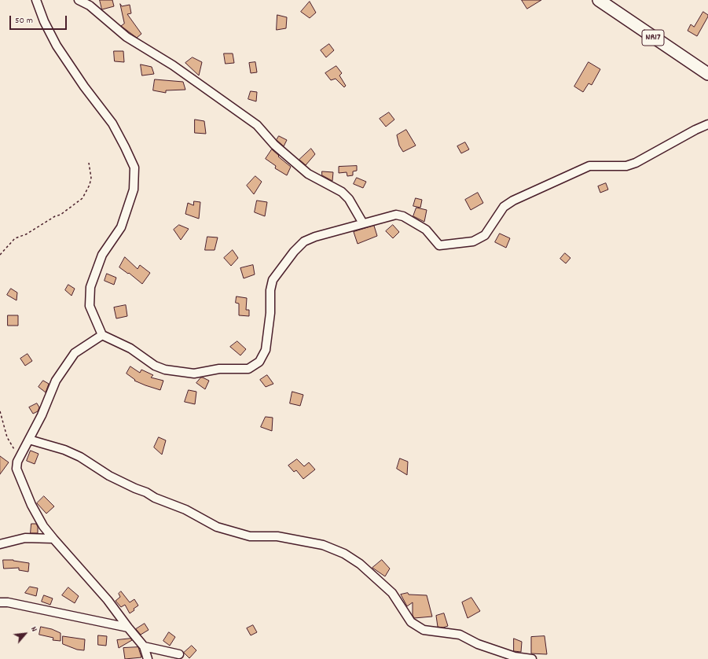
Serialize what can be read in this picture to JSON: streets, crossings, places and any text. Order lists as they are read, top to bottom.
{
  "streets": {
    "main road": ["NR17"]
  },
  "scale_bar": "50 m",
  "north": "top right"
}
